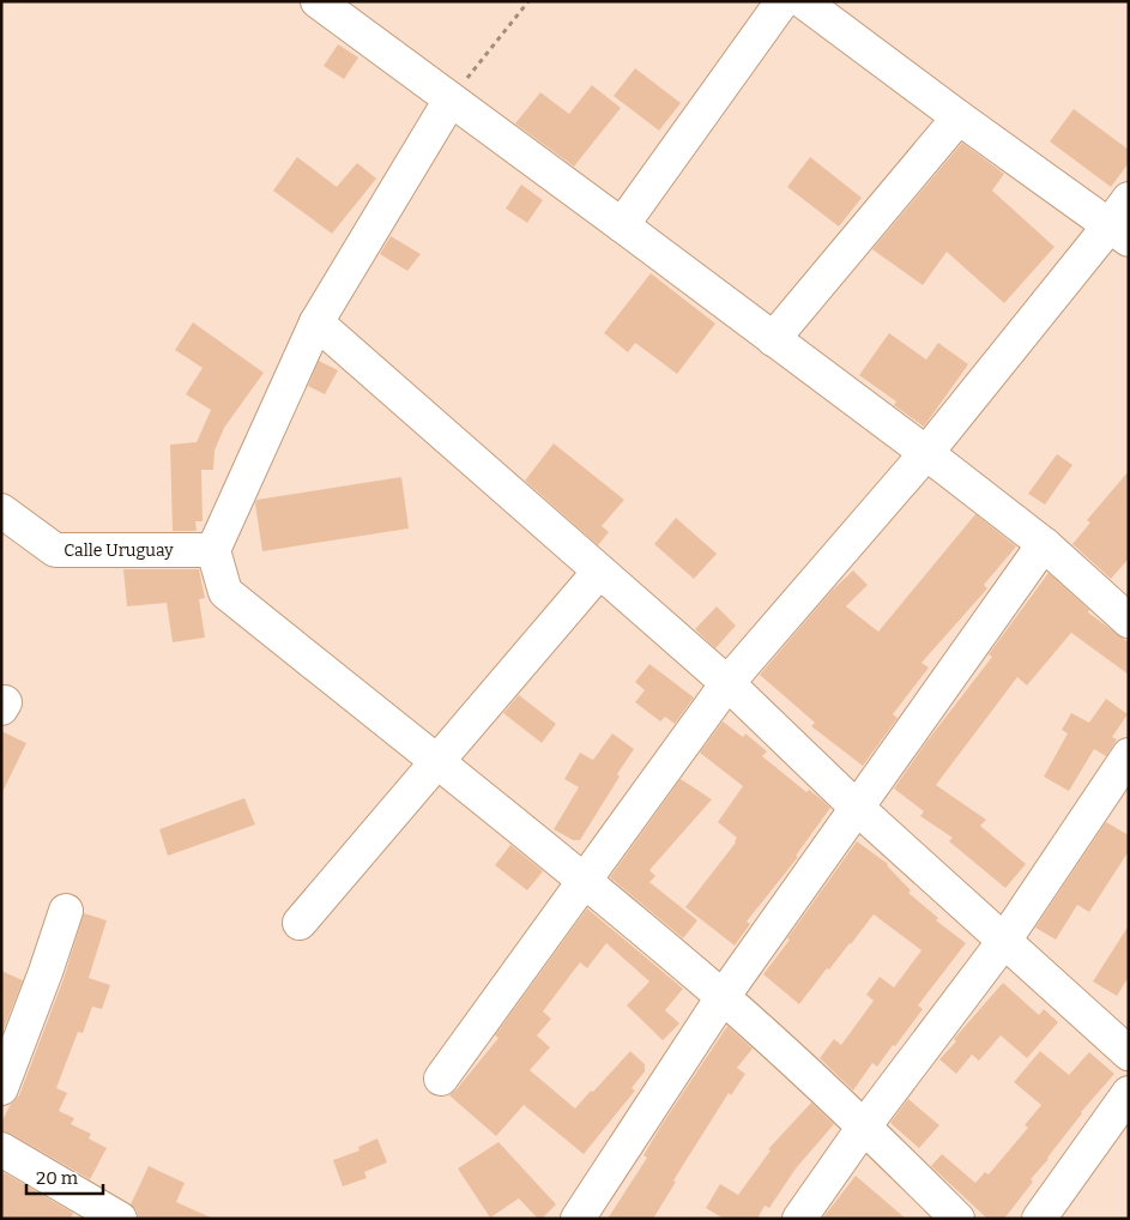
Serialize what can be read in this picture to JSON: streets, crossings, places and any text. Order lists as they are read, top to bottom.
{
  "streets": {
    "street": ["Calle Uruguay"]
  },
  "scale_bar": "20 m"
}
